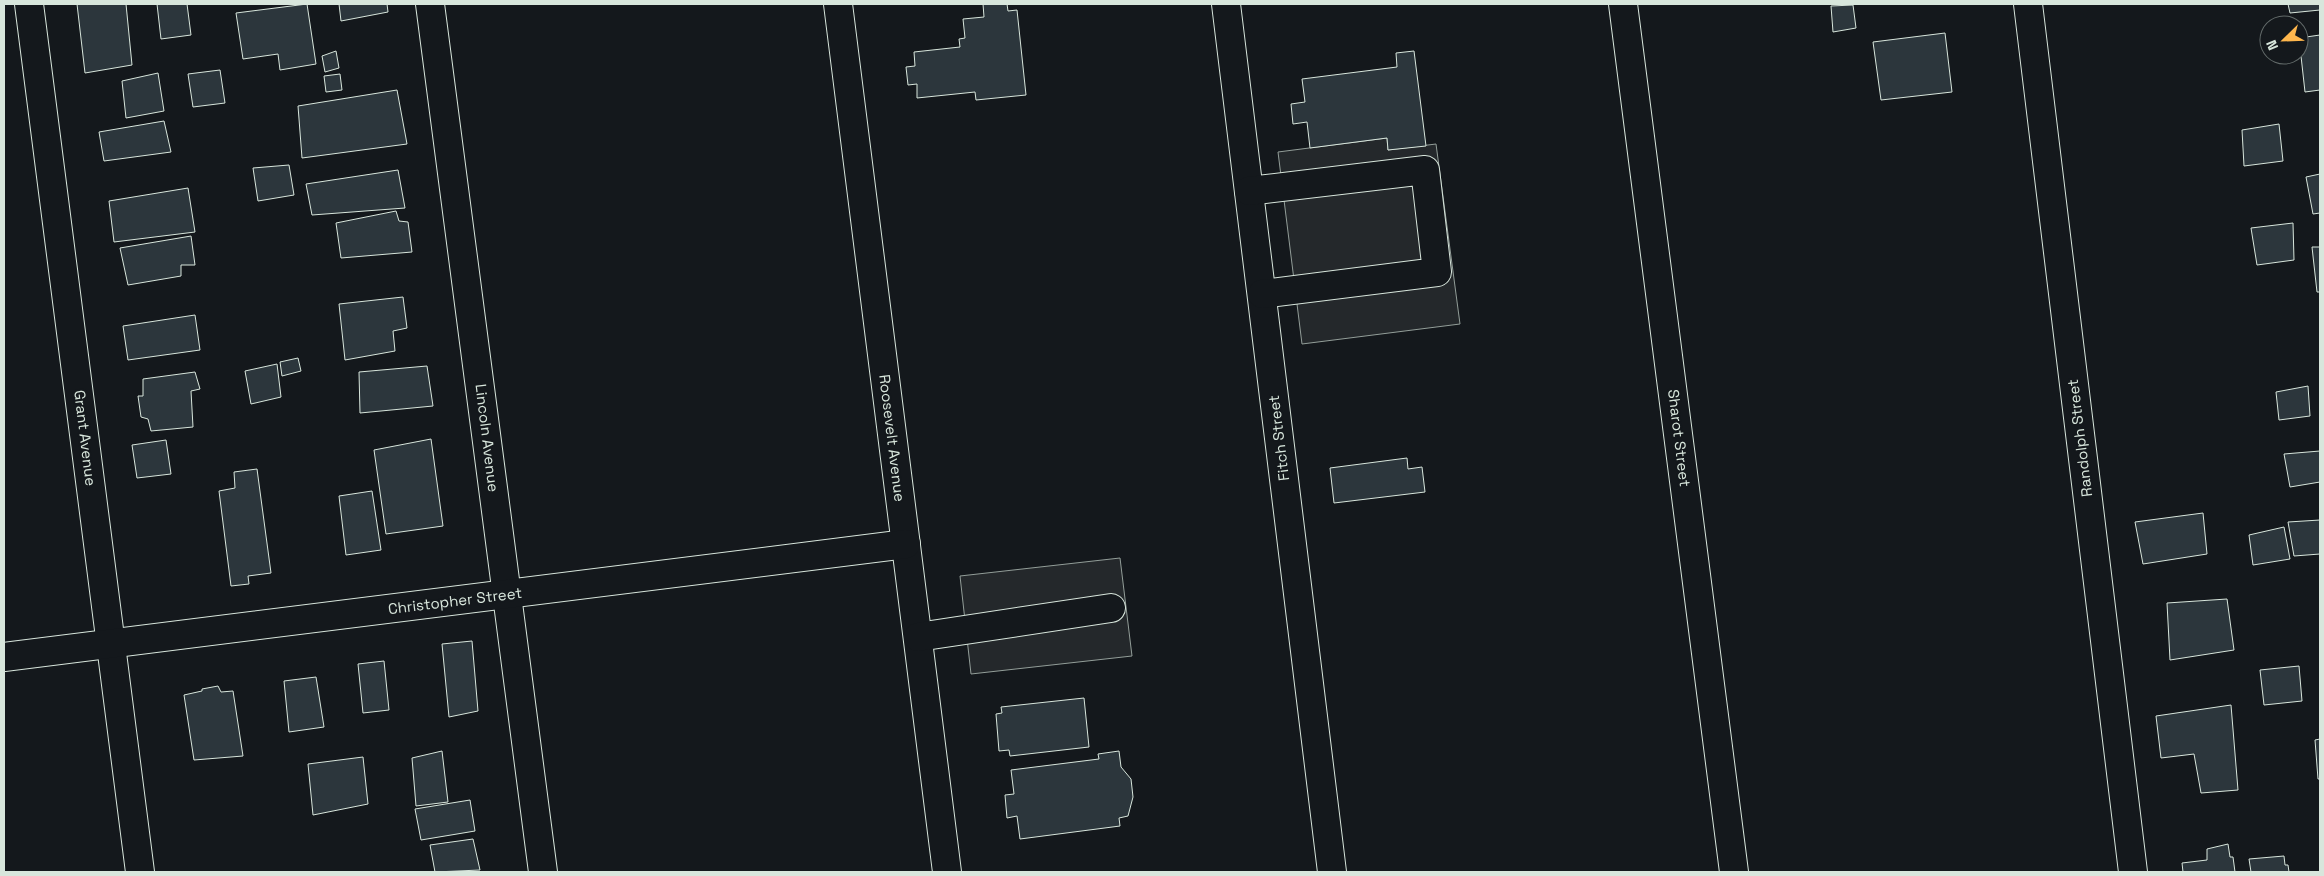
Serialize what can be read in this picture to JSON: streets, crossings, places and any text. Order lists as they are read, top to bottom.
{
  "streets": {
    "street": [
      "Grant Avenue",
      "Lincoln Avenue",
      "Roosevelt Avenue",
      "Fitch Street",
      "Sharot Street",
      "Randolph Street",
      "Christopher Street"
    ]
  },
  "crossings": [
    ["Grant Avenue", "Christopher Street"],
    ["Lincoln Avenue", "Christopher Street"],
    ["Roosevelt Avenue", "Christopher Street"]
  ],
  "north": "bottom left"
}
